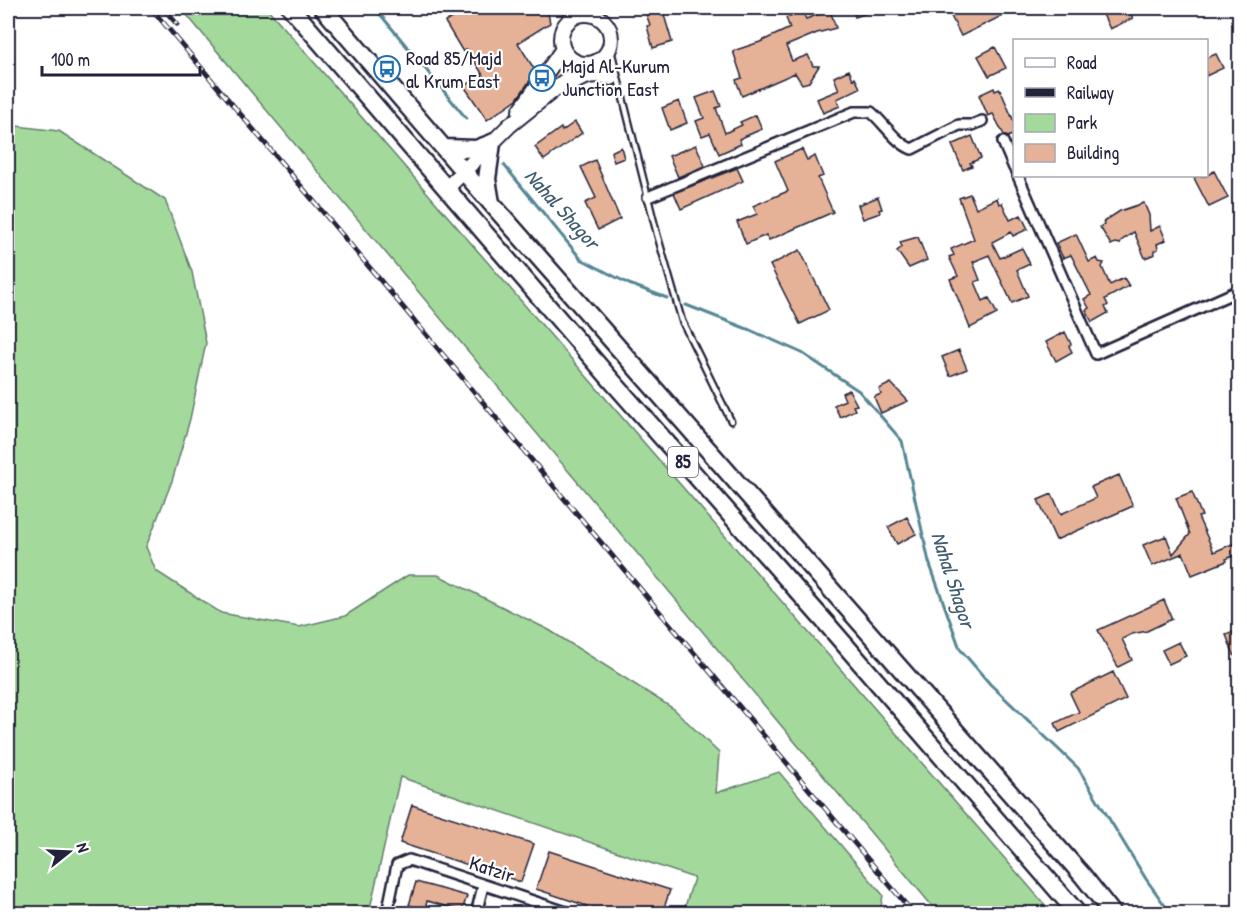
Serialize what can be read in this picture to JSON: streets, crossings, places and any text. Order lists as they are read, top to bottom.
{
  "streets": {
    "highway": ["85"],
    "street": ["Katzir"]
  },
  "water": ["Nahal Shagor"],
  "places": {
    "bus stop": ["Road 85/Majd al Krum East", "Majd Al-Kurum Junction East"]
  },
  "legend": [
    "Road",
    "Railway",
    "Park",
    "Building"
  ],
  "scale_bar": "100 m",
  "north": "right"
}
